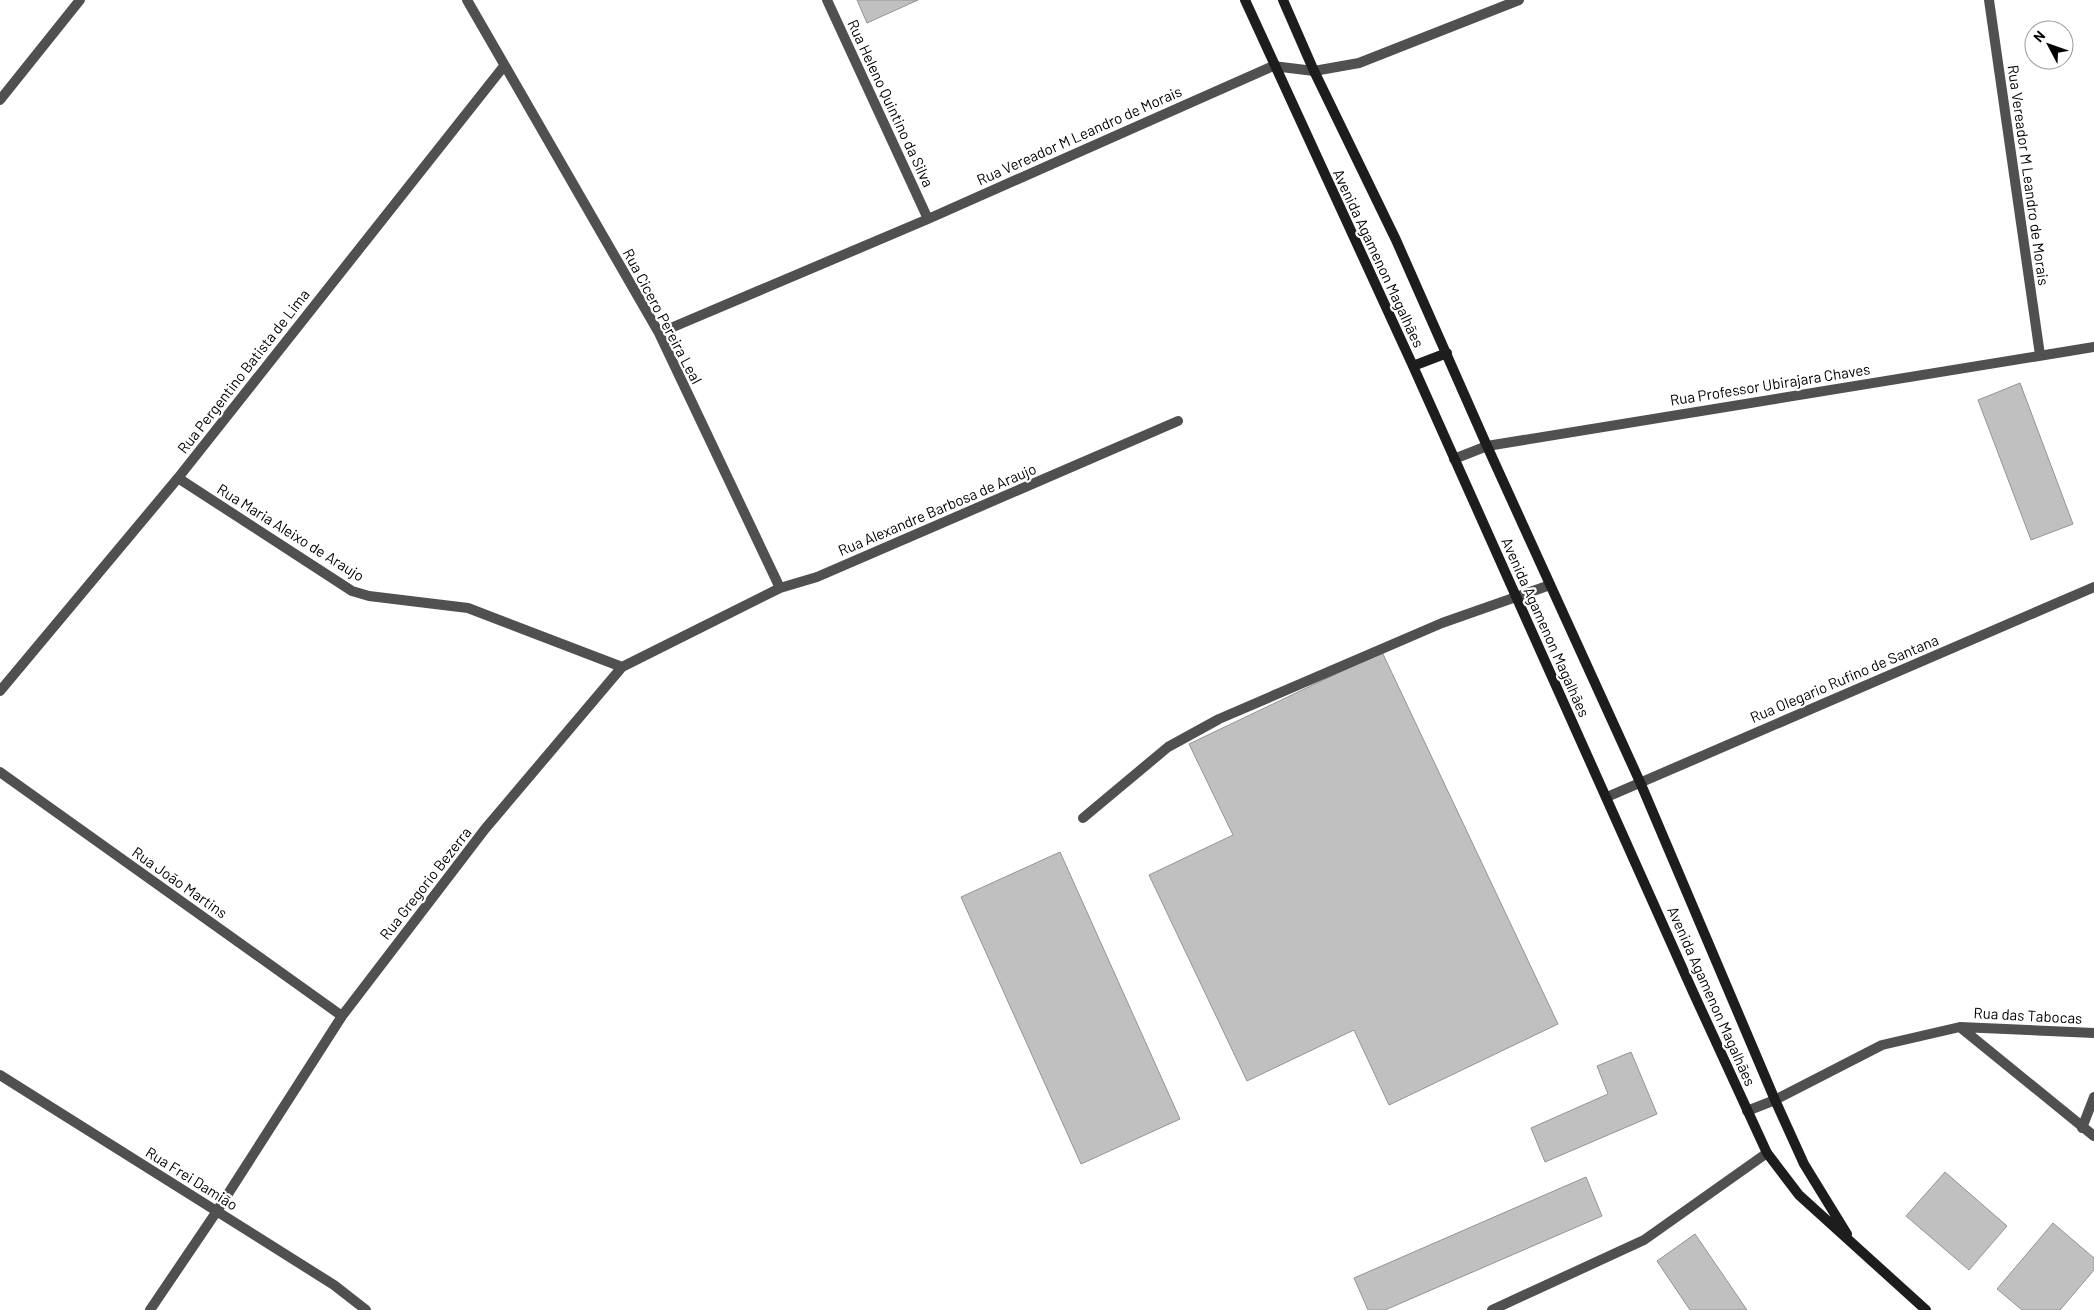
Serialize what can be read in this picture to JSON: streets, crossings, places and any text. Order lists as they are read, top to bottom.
{
  "streets": {
    "main road": ["Avenida Agamenon Magalhães"],
    "street": [
      "Rua Heleno Quintino da Silva",
      "Rua Vereador M Leandro de Morais",
      "Rua Cicero Pereira Leal",
      "Rua Pergentino Batista de Lima",
      "Rua Professor Ubirajara Chaves",
      "Rua Alexandre Barbosa de Araujo",
      "Rua Maria Aleixo de Araujo",
      "Rua Olegario Rufino de Santana",
      "Rua João Martins",
      "Rua Gregorio Bezerra",
      "Rua das Tabocas",
      "Rua Frei Damião"
    ]
  },
  "crossings": [
    ["Rua Heleno Quintino da Silva", "Rua Vereador M Leandro de Morais"],
    ["Rua Vereador M Leandro de Morais", "Avenida Agamenon Magalhães"],
    ["Rua Vereador M Leandro de Morais", "Rua Cicero Pereira Leal"],
    ["Rua Vereador M Leandro de Morais", "Rua Professor Ubirajara Chaves"],
    ["Avenida Agamenon Magalhães", "Rua Professor Ubirajara Chaves"],
    ["Avenida Agamenon Magalhães", "Rua Olegario Rufino de Santana"],
    ["Avenida Agamenon Magalhães", "Rua das Tabocas"],
    ["Rua Cicero Pereira Leal", "Rua Pergentino Batista de Lima"],
    ["Rua Cicero Pereira Leal", "Rua Alexandre Barbosa de Araujo"],
    ["Rua Pergentino Batista de Lima", "Rua Maria Aleixo de Araujo"],
    ["Rua Alexandre Barbosa de Araujo", "Rua Gregorio Bezerra"],
    ["Rua Maria Aleixo de Araujo", "Rua Gregorio Bezerra"],
    ["Rua João Martins", "Rua Gregorio Bezerra"],
    ["Rua Gregorio Bezerra", "Rua Frei Damião"]
  ],
  "north": "top left"
}
